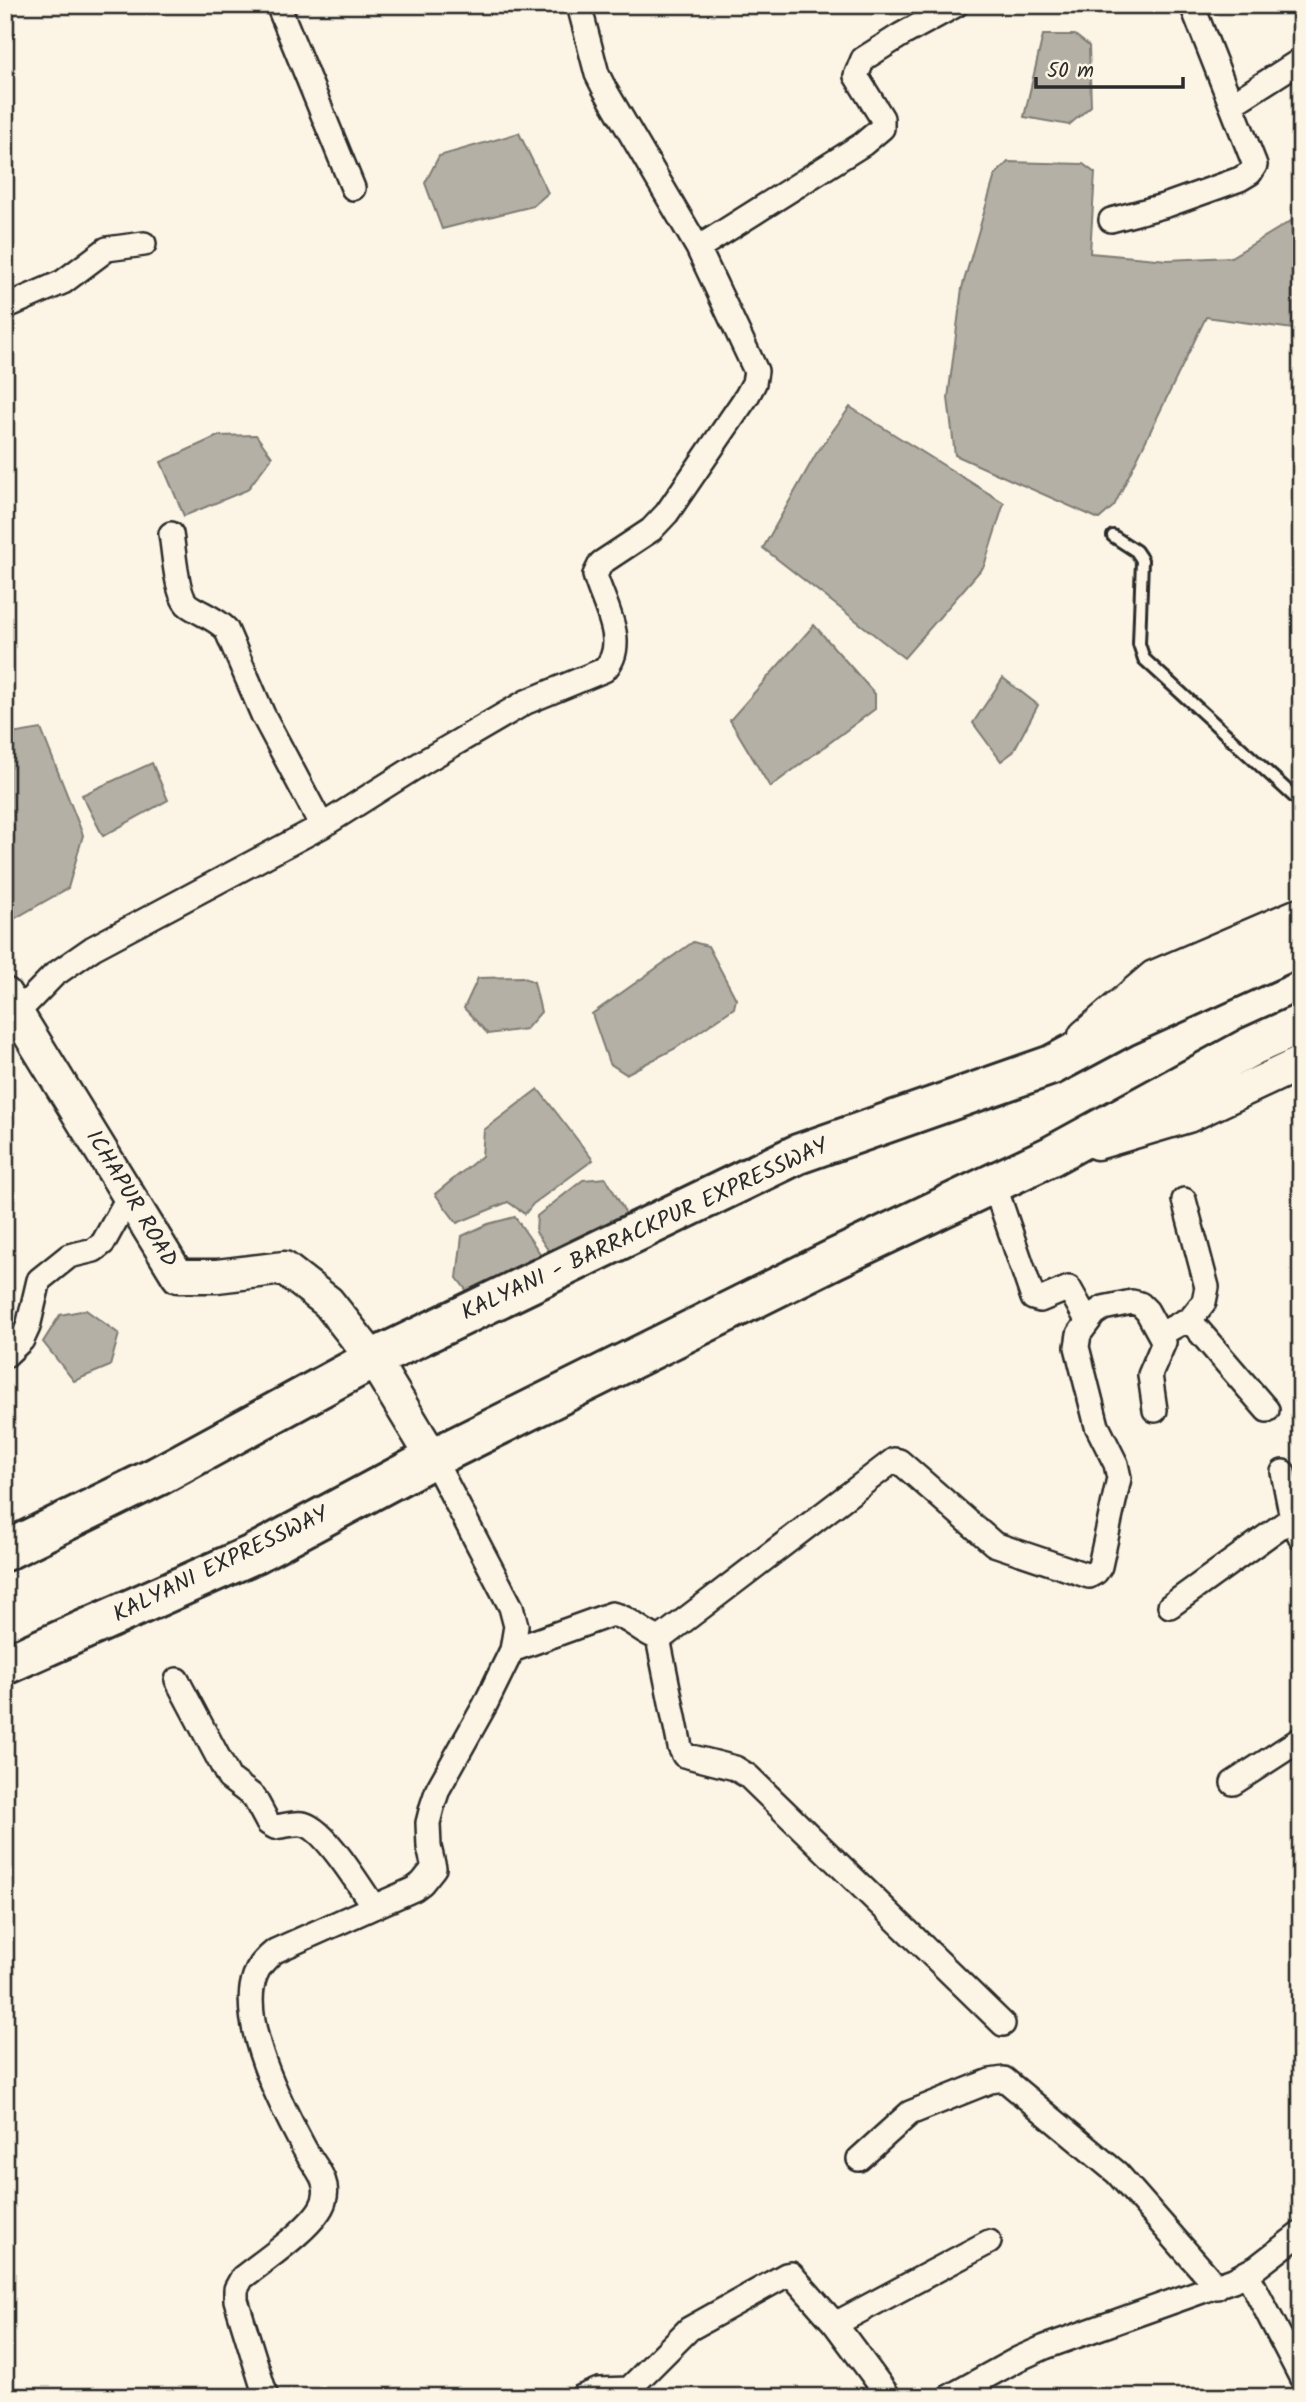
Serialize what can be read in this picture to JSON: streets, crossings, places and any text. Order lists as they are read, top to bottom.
{
  "streets": {
    "highway": ["KALYANI - BARRACKPUR EXPRESSWAY", "KALYANI EXPRESSWAY"],
    "street": ["ICHAPUR ROAD"]
  },
  "crossings": [
    ["ICHAPUR ROAD", "KALYANI - BARRACKPUR EXPRESSWAY"]
  ],
  "scale_bar": "50 m"
}
